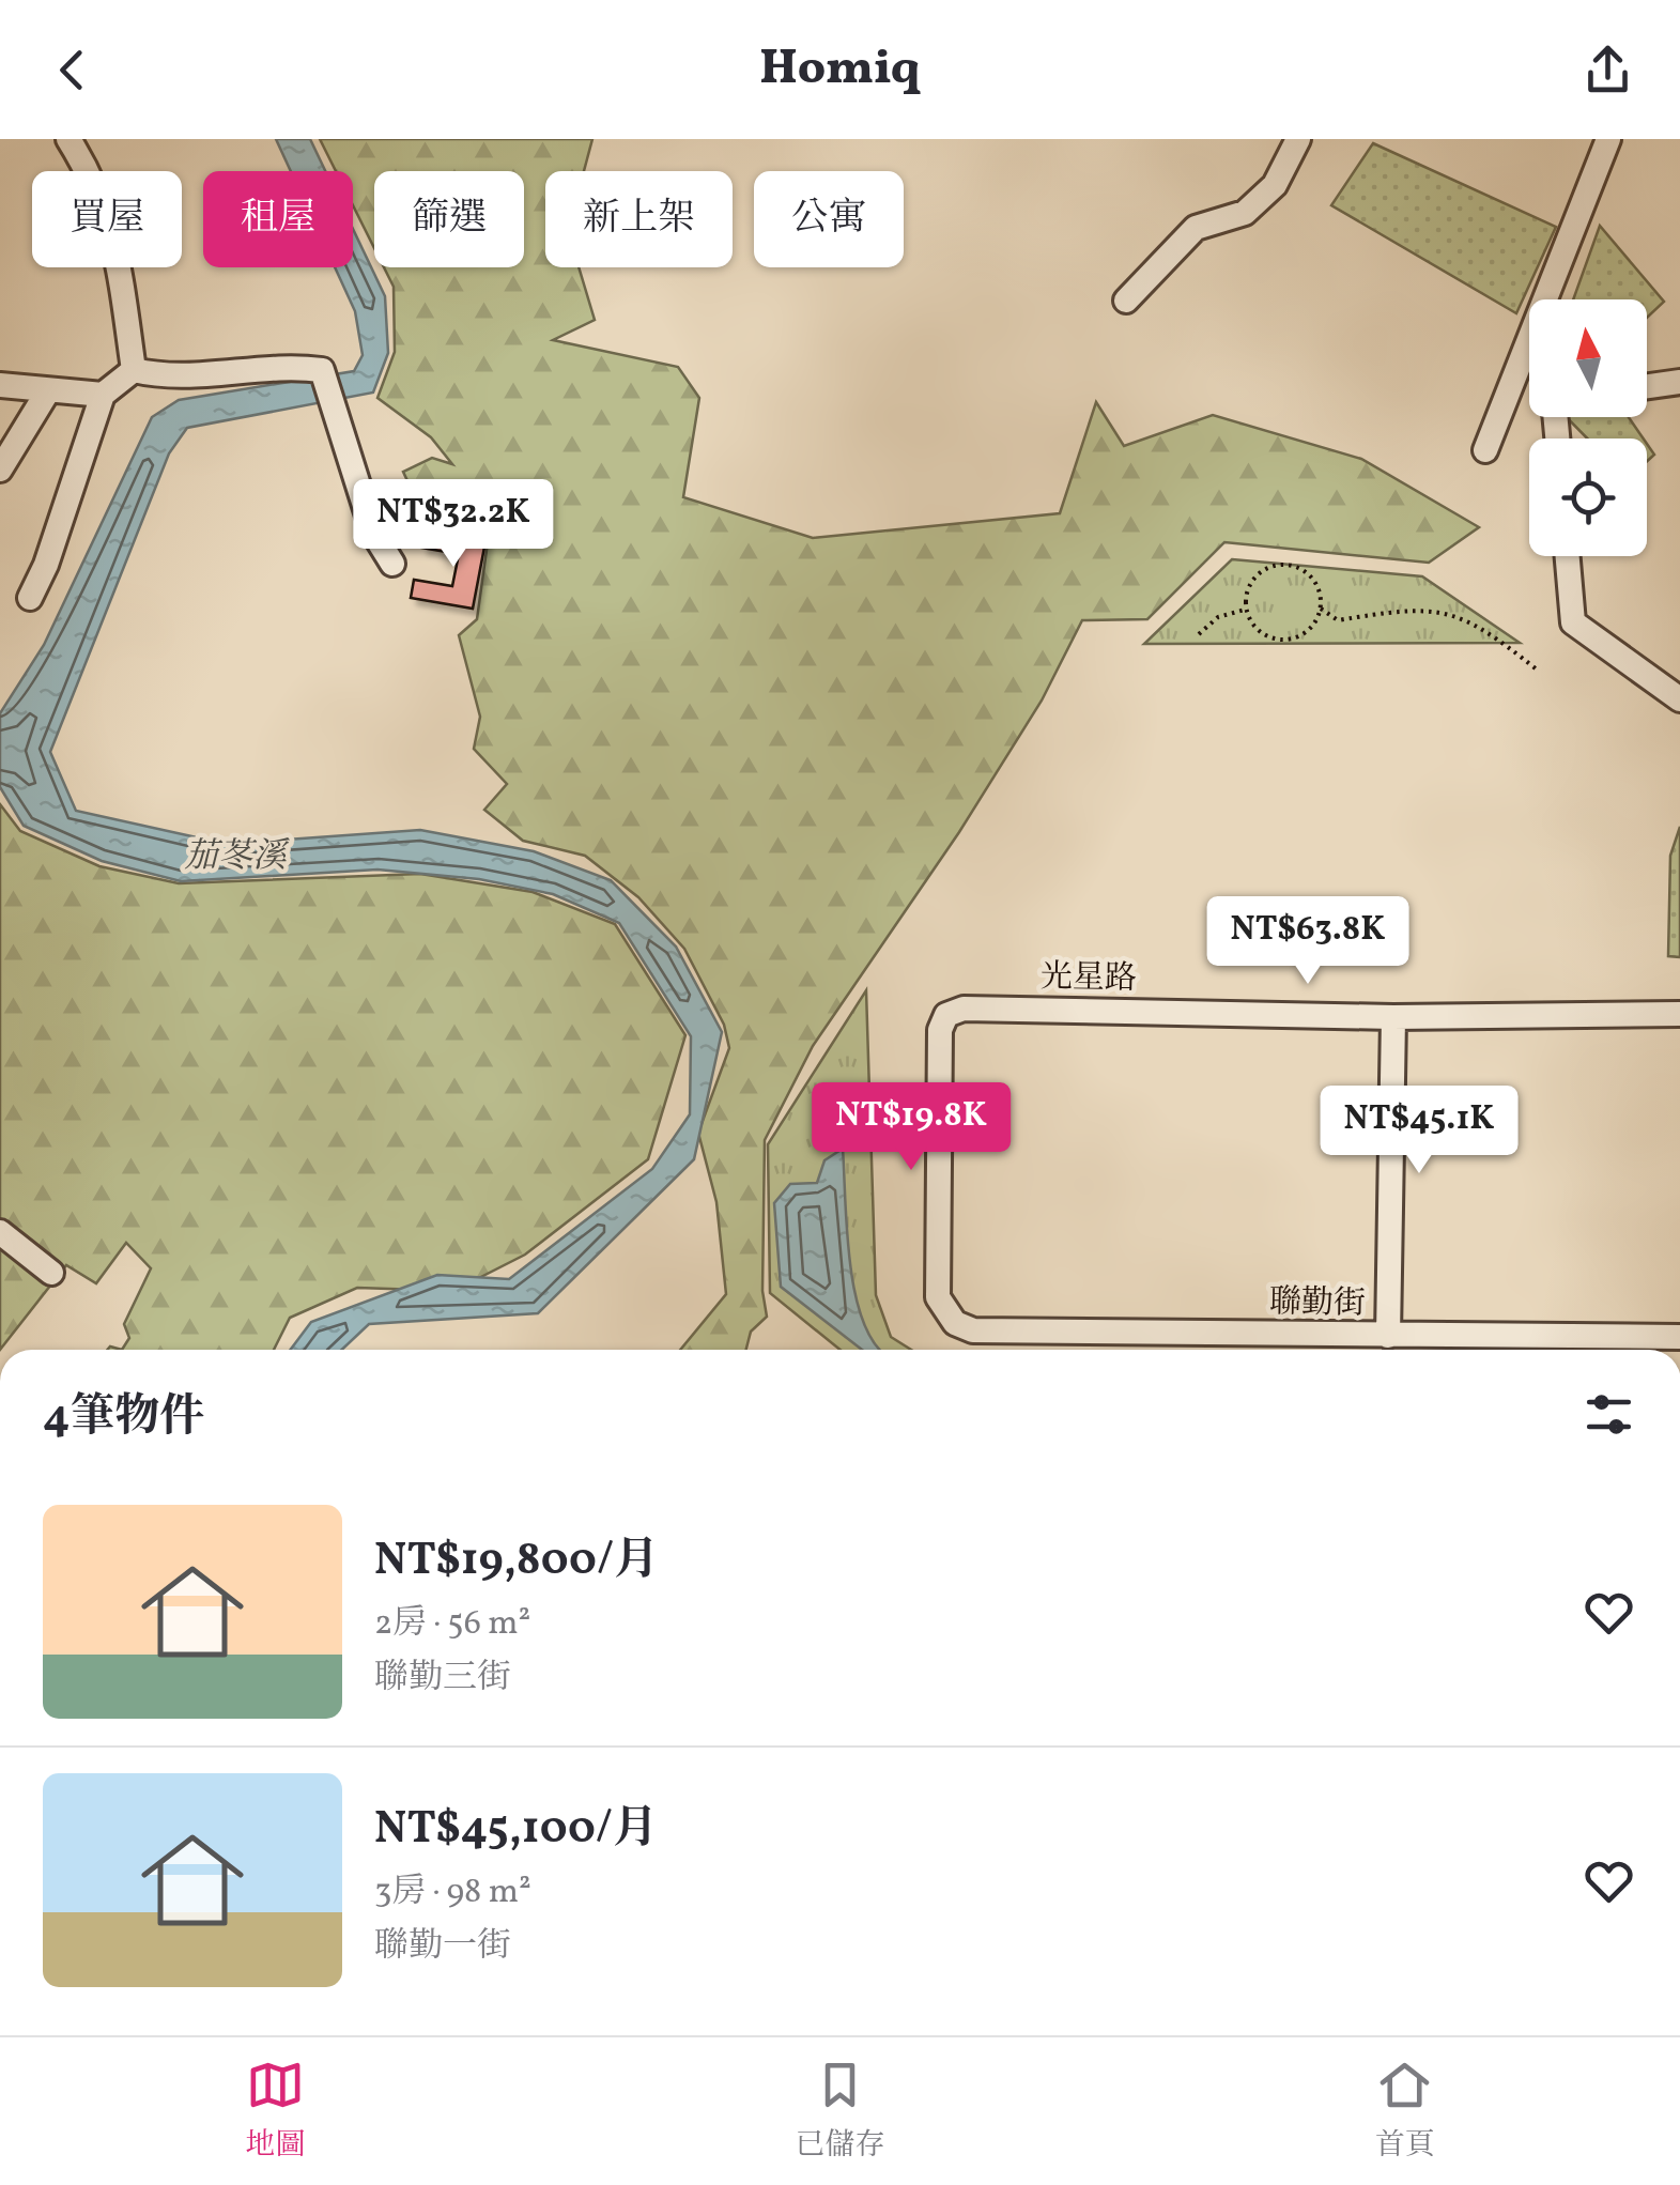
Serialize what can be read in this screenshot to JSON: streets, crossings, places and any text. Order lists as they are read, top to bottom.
{
  "streets": {
    "street": ["光星路", "聯勤街"]
  },
  "crossings": [
    ["光星路", "聯勤街"]
  ],
  "water": ["茄苳溪"],
  "north": "top",
  "page": {
    "header": "Homiq",
    "chip": [
      "買屋",
      "租屋",
      "篩選",
      "新上架",
      "公寓"
    ],
    "price": [
      "NT$32.2K",
      "NT$63.8K",
      "NT$19.8K",
      "NT$45.1K"
    ],
    "heading": "4筆物件",
    "list": [
      {
        "name": "NT$19,800/月",
        "note": "2房 · 56 m² · 聯勤三街"
      },
      {
        "name": "NT$45,100/月",
        "note": "3房 · 98 m² · 聯勤一街"
      }
    ],
    "tabs": ["地圖", "已儲存", "首頁"]
  }
}
